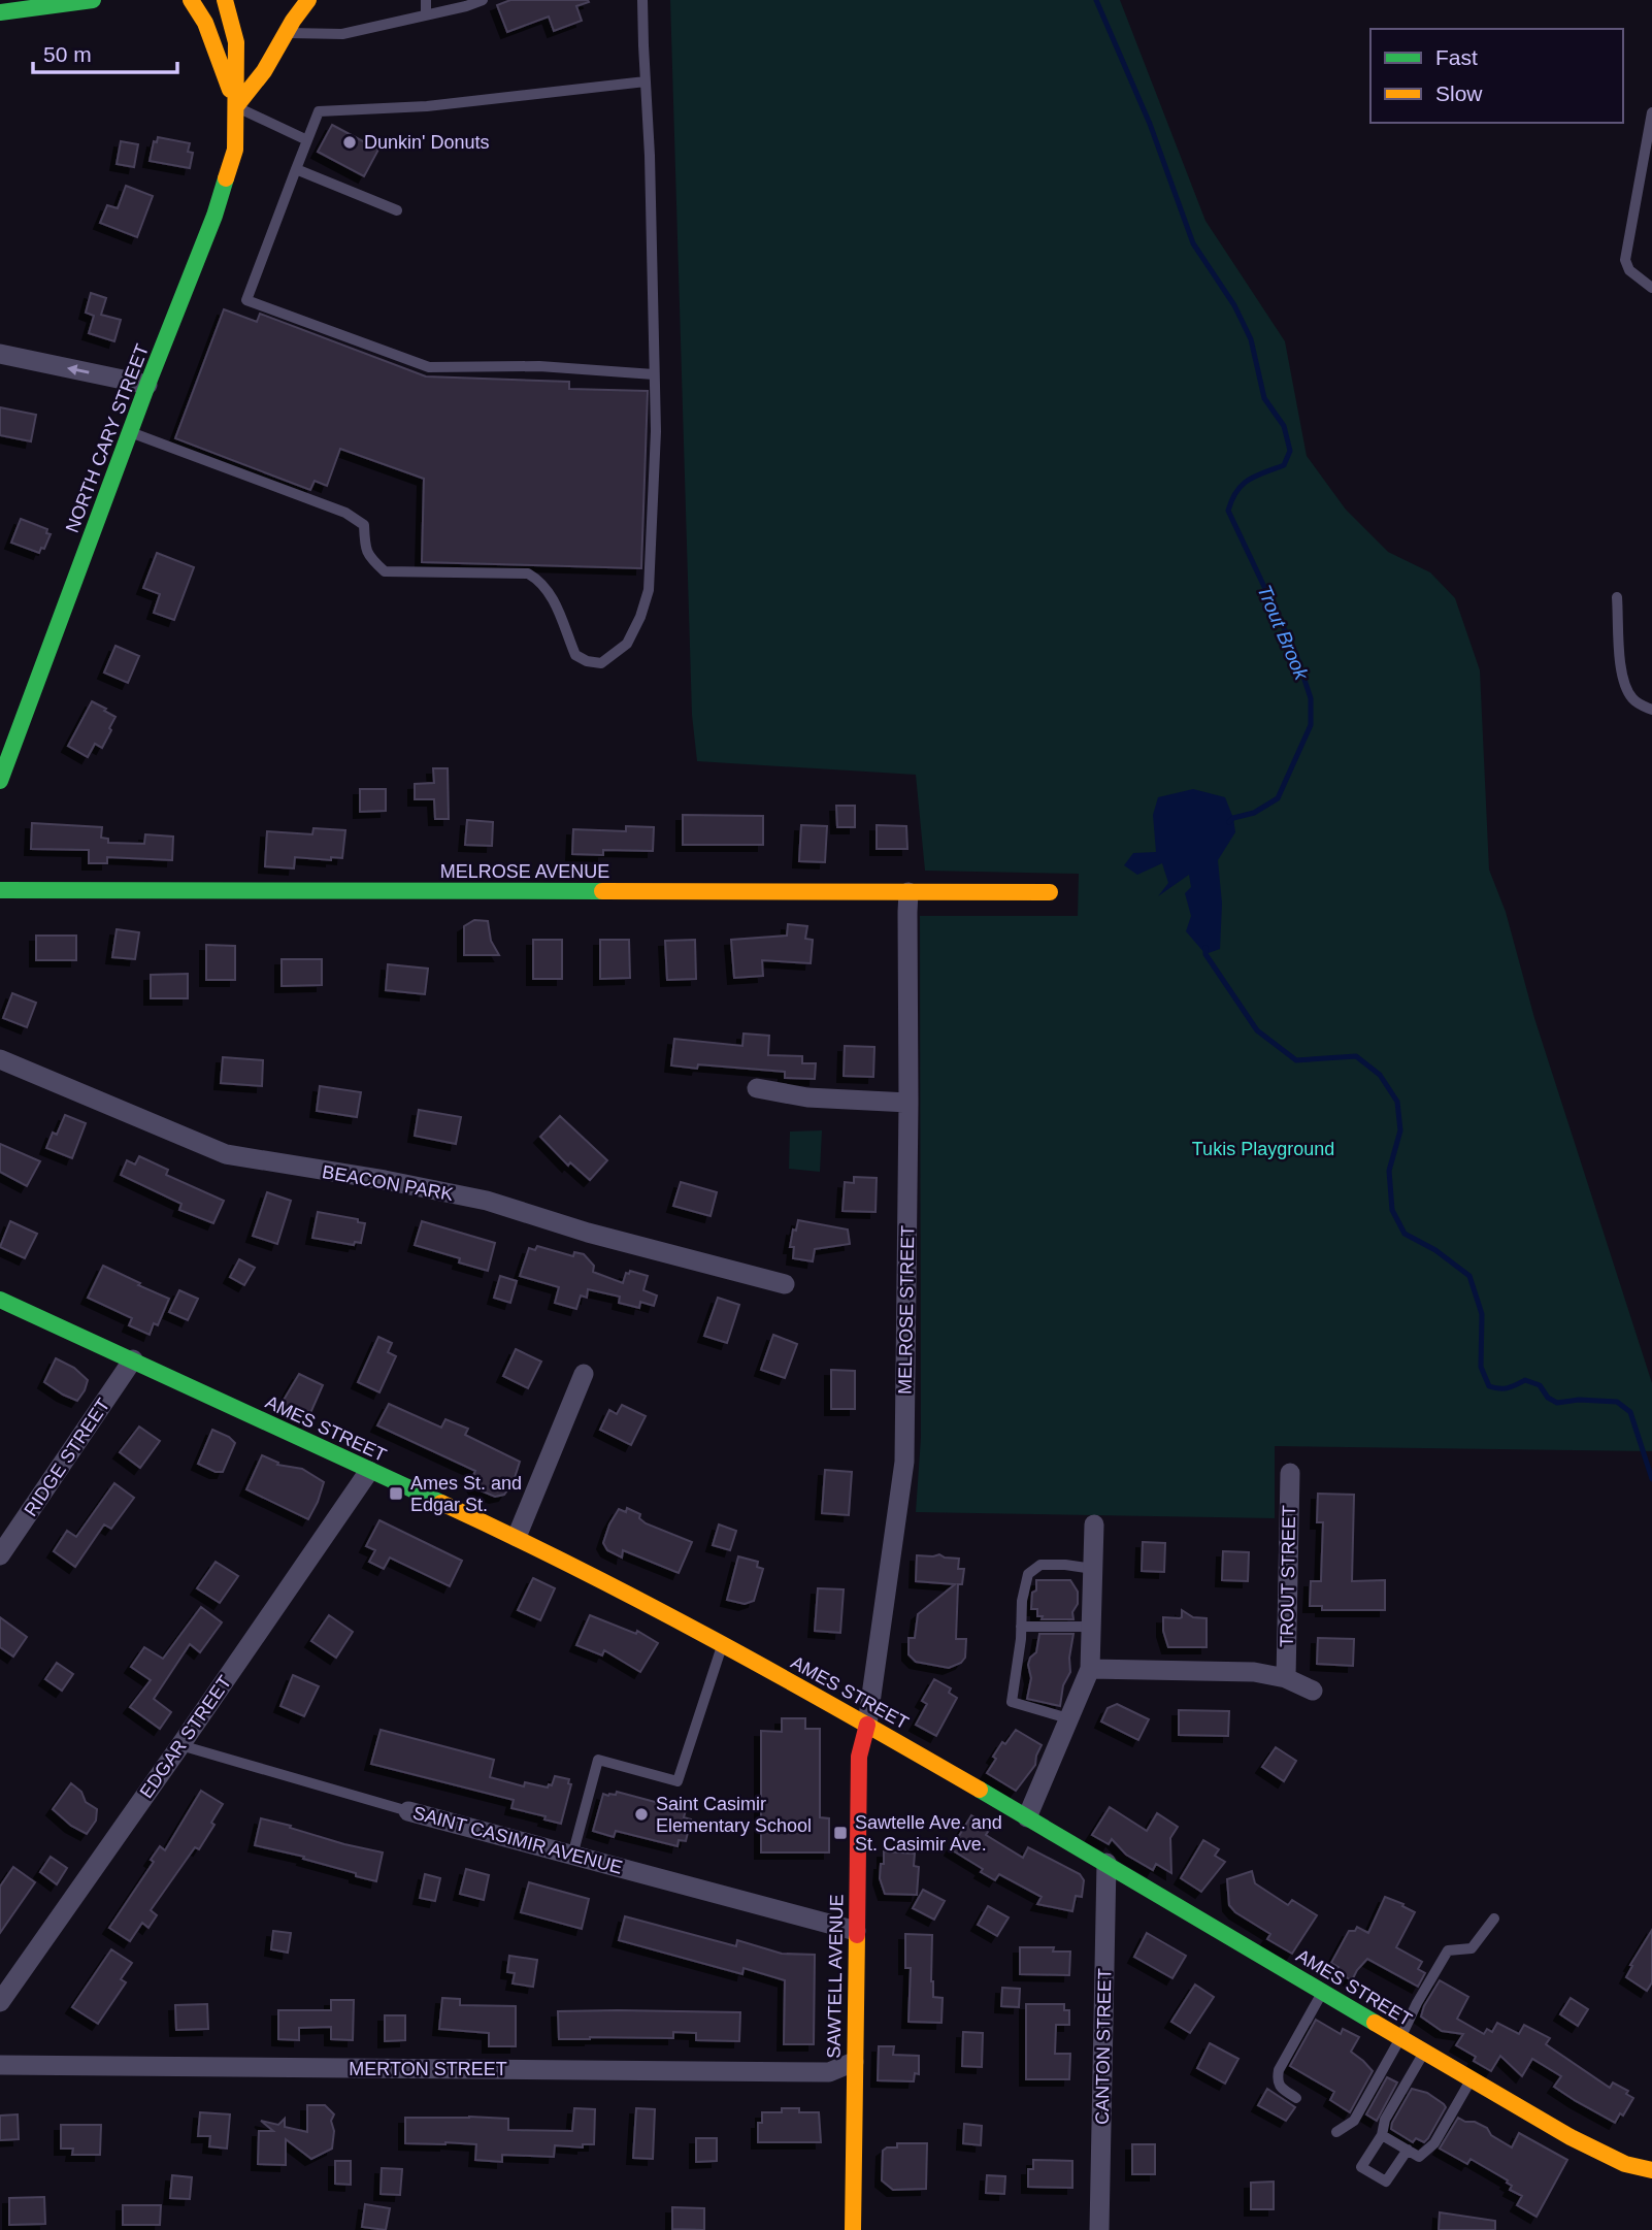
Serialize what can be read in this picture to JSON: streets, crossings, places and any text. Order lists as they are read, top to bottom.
{
  "streets": {
    "street": [
      "NORTH CARY STREET",
      "MELROSE AVENUE",
      "BEACON PARK",
      "MELROSE STREET",
      "AMES STREET",
      "RIDGE STREET",
      "TROUT STREET",
      "EDGAR STREET",
      "SAINT CASIMIR AVENUE",
      "SAWTELL AVENUE",
      "CANTON STREET",
      "MERTON STREET"
    ]
  },
  "crossings": [
    ["MELROSE AVENUE", "MELROSE STREET"],
    ["MELROSE STREET", "AMES STREET"],
    ["MELROSE STREET", "SAWTELL AVENUE"],
    ["AMES STREET", "RIDGE STREET"],
    ["AMES STREET", "EDGAR STREET"],
    ["AMES STREET", "SAWTELL AVENUE"],
    ["AMES STREET", "CANTON STREET"],
    ["EDGAR STREET", "SAINT CASIMIR AVENUE"],
    ["SAINT CASIMIR AVENUE", "SAWTELL AVENUE"],
    ["SAWTELL AVENUE", "MERTON STREET"]
  ],
  "water": ["Trout Brook"],
  "parks": ["Tukis Playground"],
  "places": {
    "other": ["Dunkin' Donuts", "Saint Casimir Elementary School"],
    "transit": ["Ames St. and Edgar St.", "Sawtelle Ave. and St. Casimir Ave."]
  },
  "legend": ["Fast", "Slow"],
  "scale_bar": "50 m"
}
